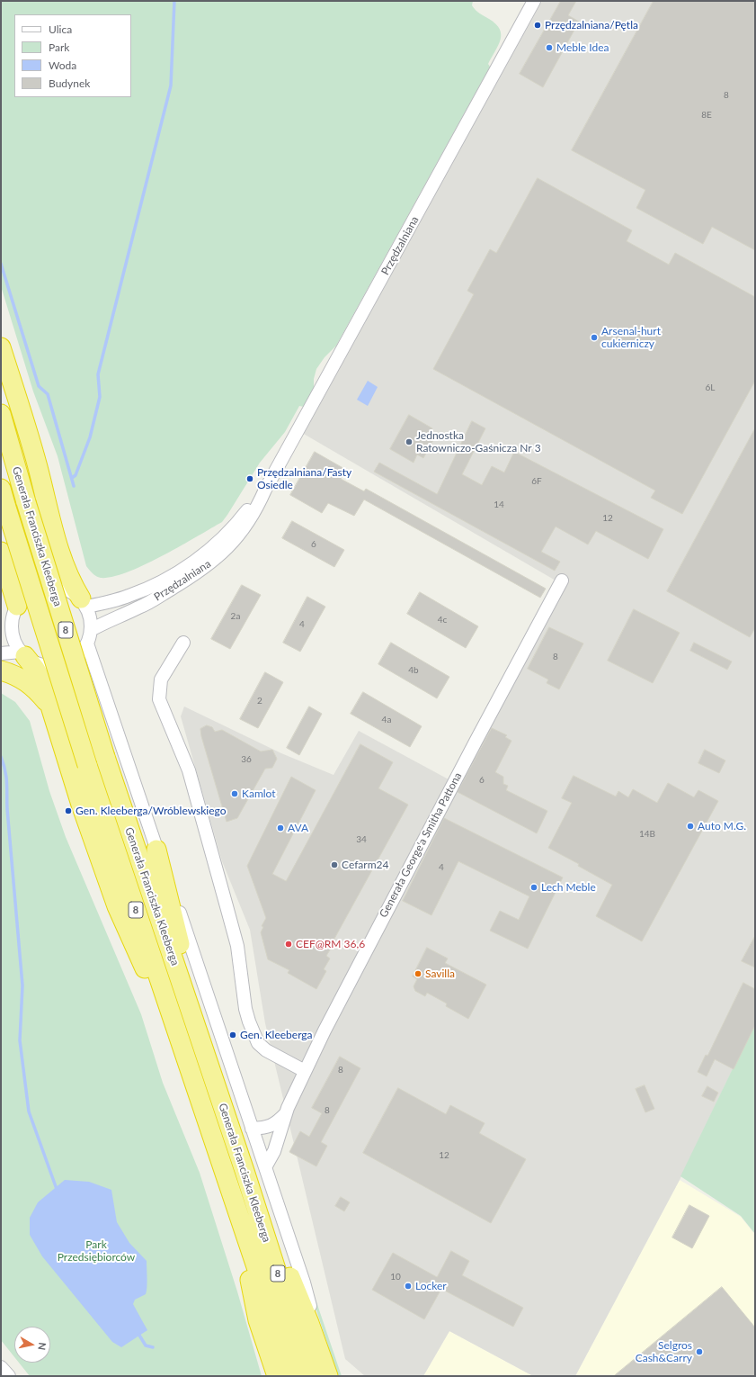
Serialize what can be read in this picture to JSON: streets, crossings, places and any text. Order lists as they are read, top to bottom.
{
  "streets": {
    "highway": ["Generała Franciszka Kleeberga", "8"],
    "street": ["Przędzalniana", "Generała George'a Smitha Pattona"]
  },
  "parks": ["Park Przedsiębiorców"],
  "places": [
    "Przędzalniana/Pętla",
    "Meble Idea",
    "Arsenal-hurt cukierniczy",
    "Jednostka Ratowniczo-Gaśnicza Nr 3",
    "Przędzalniana/Fasty Osiedle",
    "Kamlot",
    "Gen. Kleeberga/Wróblewskiego",
    "Auto M.G.",
    "AVA",
    "Cefarm24",
    "Lech Meble",
    "CEF@RM 36,6",
    "Savilla",
    "Gen. Kleeberga",
    "Locker",
    "Selgros Cash&Carry"
  ],
  "house_numbers": [
    "8",
    "8E",
    "6L",
    "6F",
    "14",
    "12",
    "6",
    "2a",
    "4c",
    "4",
    "8",
    "4b",
    "2",
    "4a",
    "36",
    "6",
    "14B",
    "34",
    "4",
    "8",
    "8",
    "12",
    "10"
  ],
  "legend": [
    "Ulica",
    "Park",
    "Woda",
    "Budynek"
  ],
  "north": "right"
}
